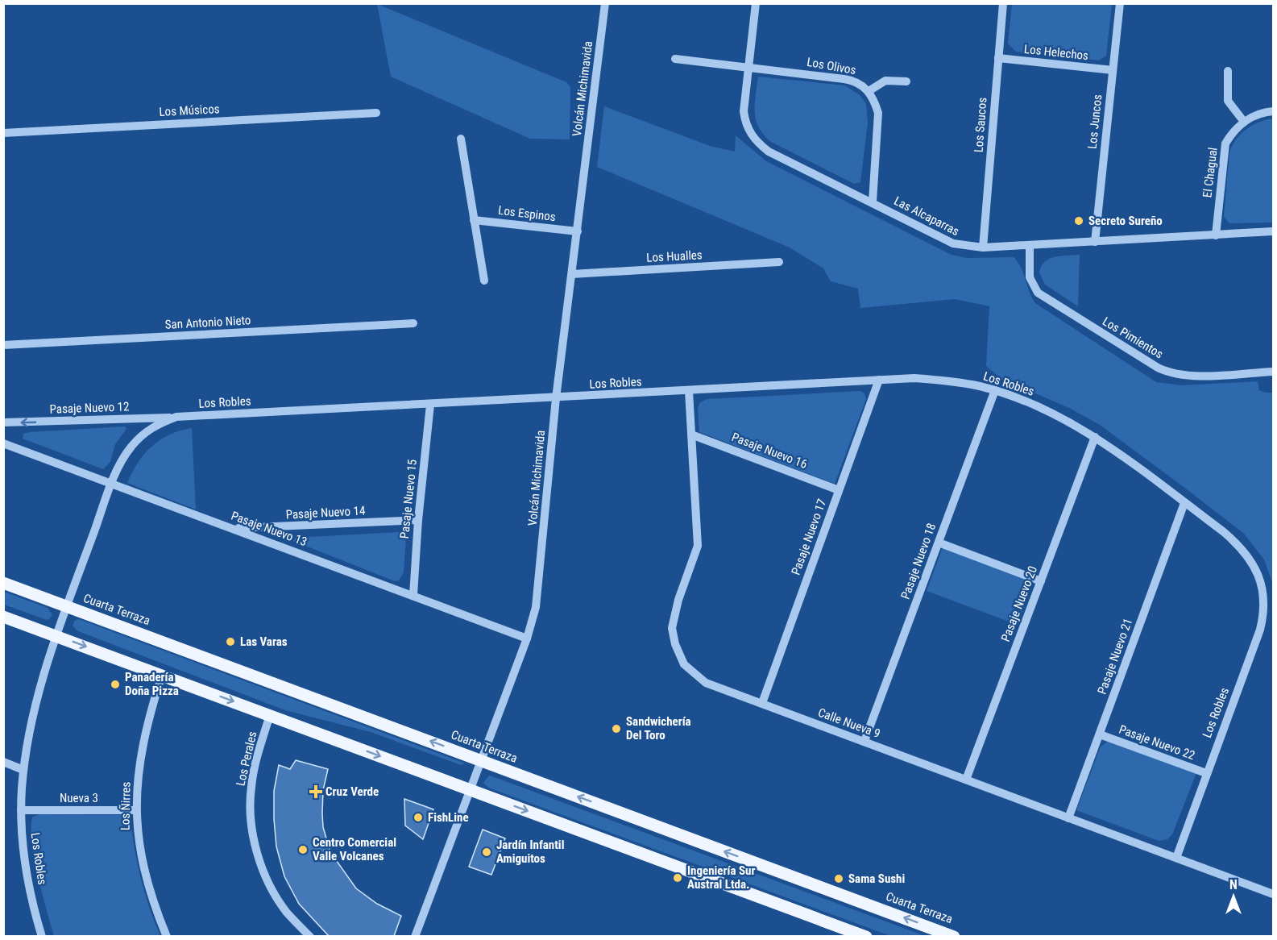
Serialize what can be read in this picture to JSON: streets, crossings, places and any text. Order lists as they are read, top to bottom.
{
  "streets": {
    "main road": ["Cuarta Terraza"],
    "street": [
      "Los Helechos",
      "Los Olivos",
      "Volcán Michimavida",
      "Los Músicos",
      "Los Juncos",
      "Los Saucos",
      "El Chagual",
      "Los Espinos",
      "Las Alcaparras",
      "Los Hualles",
      "San Antonio Nieto",
      "Los Pimientos",
      "Los Robles",
      "Pasaje Nuevo 12",
      "Pasaje Nuevo 16",
      "Pasaje Nuevo 15",
      "Pasaje Nuevo 14",
      "Pasaje Nuevo 13",
      "Pasaje Nuevo 17",
      "Pasaje Nuevo 18",
      "Pasaje Nuevo 20",
      "Pasaje Nuevo 21",
      "Calle Nueva 9",
      "Pasaje Nuevo 22",
      "Los Perales",
      "Nueva 3",
      "Los Ñirres"
    ]
  },
  "crossings": [
    ["Los Helechos", "Los Juncos"],
    ["Los Helechos", "Los Saucos"],
    ["Los Olivos", "Las Alcaparras"],
    ["Volcán Michimavida", "Los Espinos"],
    ["Volcán Michimavida", "Los Hualles"],
    ["Volcán Michimavida", "Los Robles"],
    ["Volcán Michimavida", "Pasaje Nuevo 13"],
    ["Volcán Michimavida", "Cuarta Terraza"],
    ["Los Juncos", "Las Alcaparras"],
    ["Los Saucos", "Las Alcaparras"],
    ["El Chagual", "Las Alcaparras"],
    ["Las Alcaparras", "Los Pimientos"],
    ["Los Robles", "Pasaje Nuevo 12"],
    ["Los Robles", "Pasaje Nuevo 15"],
    ["Los Robles", "Pasaje Nuevo 13"],
    ["Los Robles", "Pasaje Nuevo 17"],
    ["Los Robles", "Pasaje Nuevo 18"],
    ["Los Robles", "Pasaje Nuevo 20"],
    ["Los Robles", "Cuarta Terraza"],
    ["Los Robles", "Pasaje Nuevo 21"],
    ["Los Robles", "Calle Nueva 9"],
    ["Los Robles", "Pasaje Nuevo 22"],
    ["Los Robles", "Nueva 3"],
    ["Pasaje Nuevo 16", "Pasaje Nuevo 17"],
    ["Pasaje Nuevo 16", "Calle Nueva 9"],
    ["Pasaje Nuevo 15", "Pasaje Nuevo 14"],
    ["Pasaje Nuevo 15", "Pasaje Nuevo 13"],
    ["Pasaje Nuevo 14", "Pasaje Nuevo 13"],
    ["Pasaje Nuevo 17", "Calle Nueva 9"],
    ["Pasaje Nuevo 18", "Calle Nueva 9"],
    ["Pasaje Nuevo 20", "Calle Nueva 9"],
    ["Pasaje Nuevo 21", "Calle Nueva 9"],
    ["Pasaje Nuevo 21", "Pasaje Nuevo 22"],
    ["Nueva 3", "Los Ñirres"]
  ],
  "one_way": ["Pasaje Nuevo 12"],
  "places": {
    "other": [
      "Secreto Sureño",
      "Las Varas",
      "Panadería Doña Pizza",
      "Sandwichería Del Toro",
      "FishLine",
      "Centro Comercial Valle Volcanes",
      "Jardín Infantil Amiguitos",
      "Ingeniería Sur Austral Ltda.",
      "Sama Sushi"
    ],
    "health": ["Cruz Verde"]
  },
  "north": "top"
}
